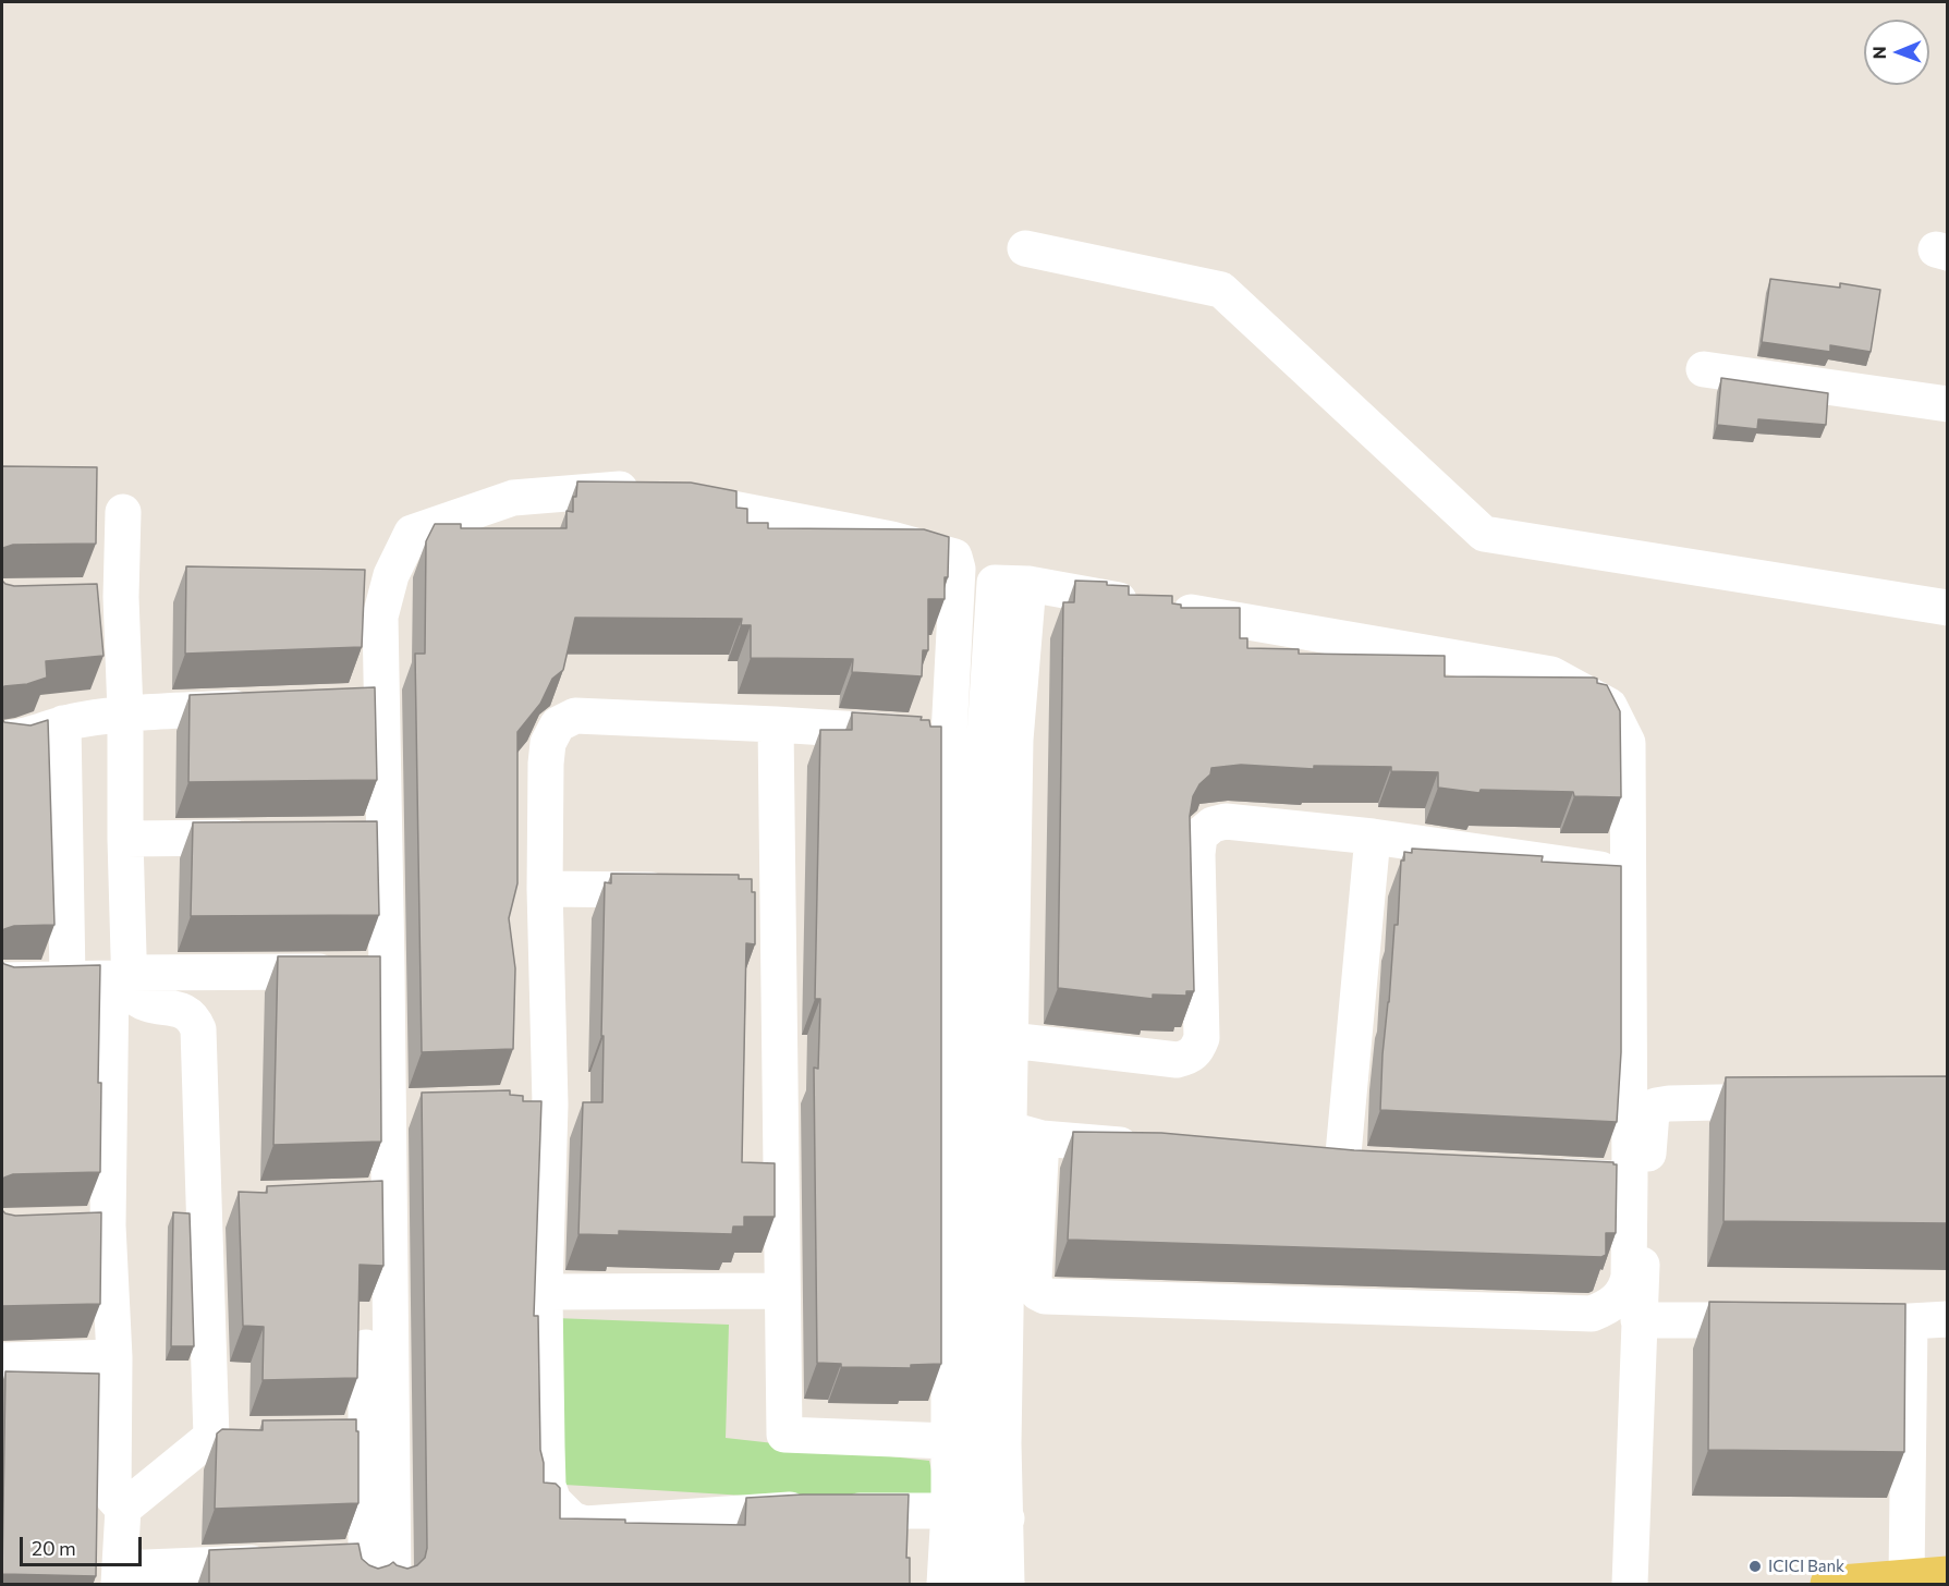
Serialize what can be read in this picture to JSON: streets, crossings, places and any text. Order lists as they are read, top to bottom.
{
  "places": ["ICICI Bank"],
  "scale_bar": "20 m",
  "north": "left"
}
